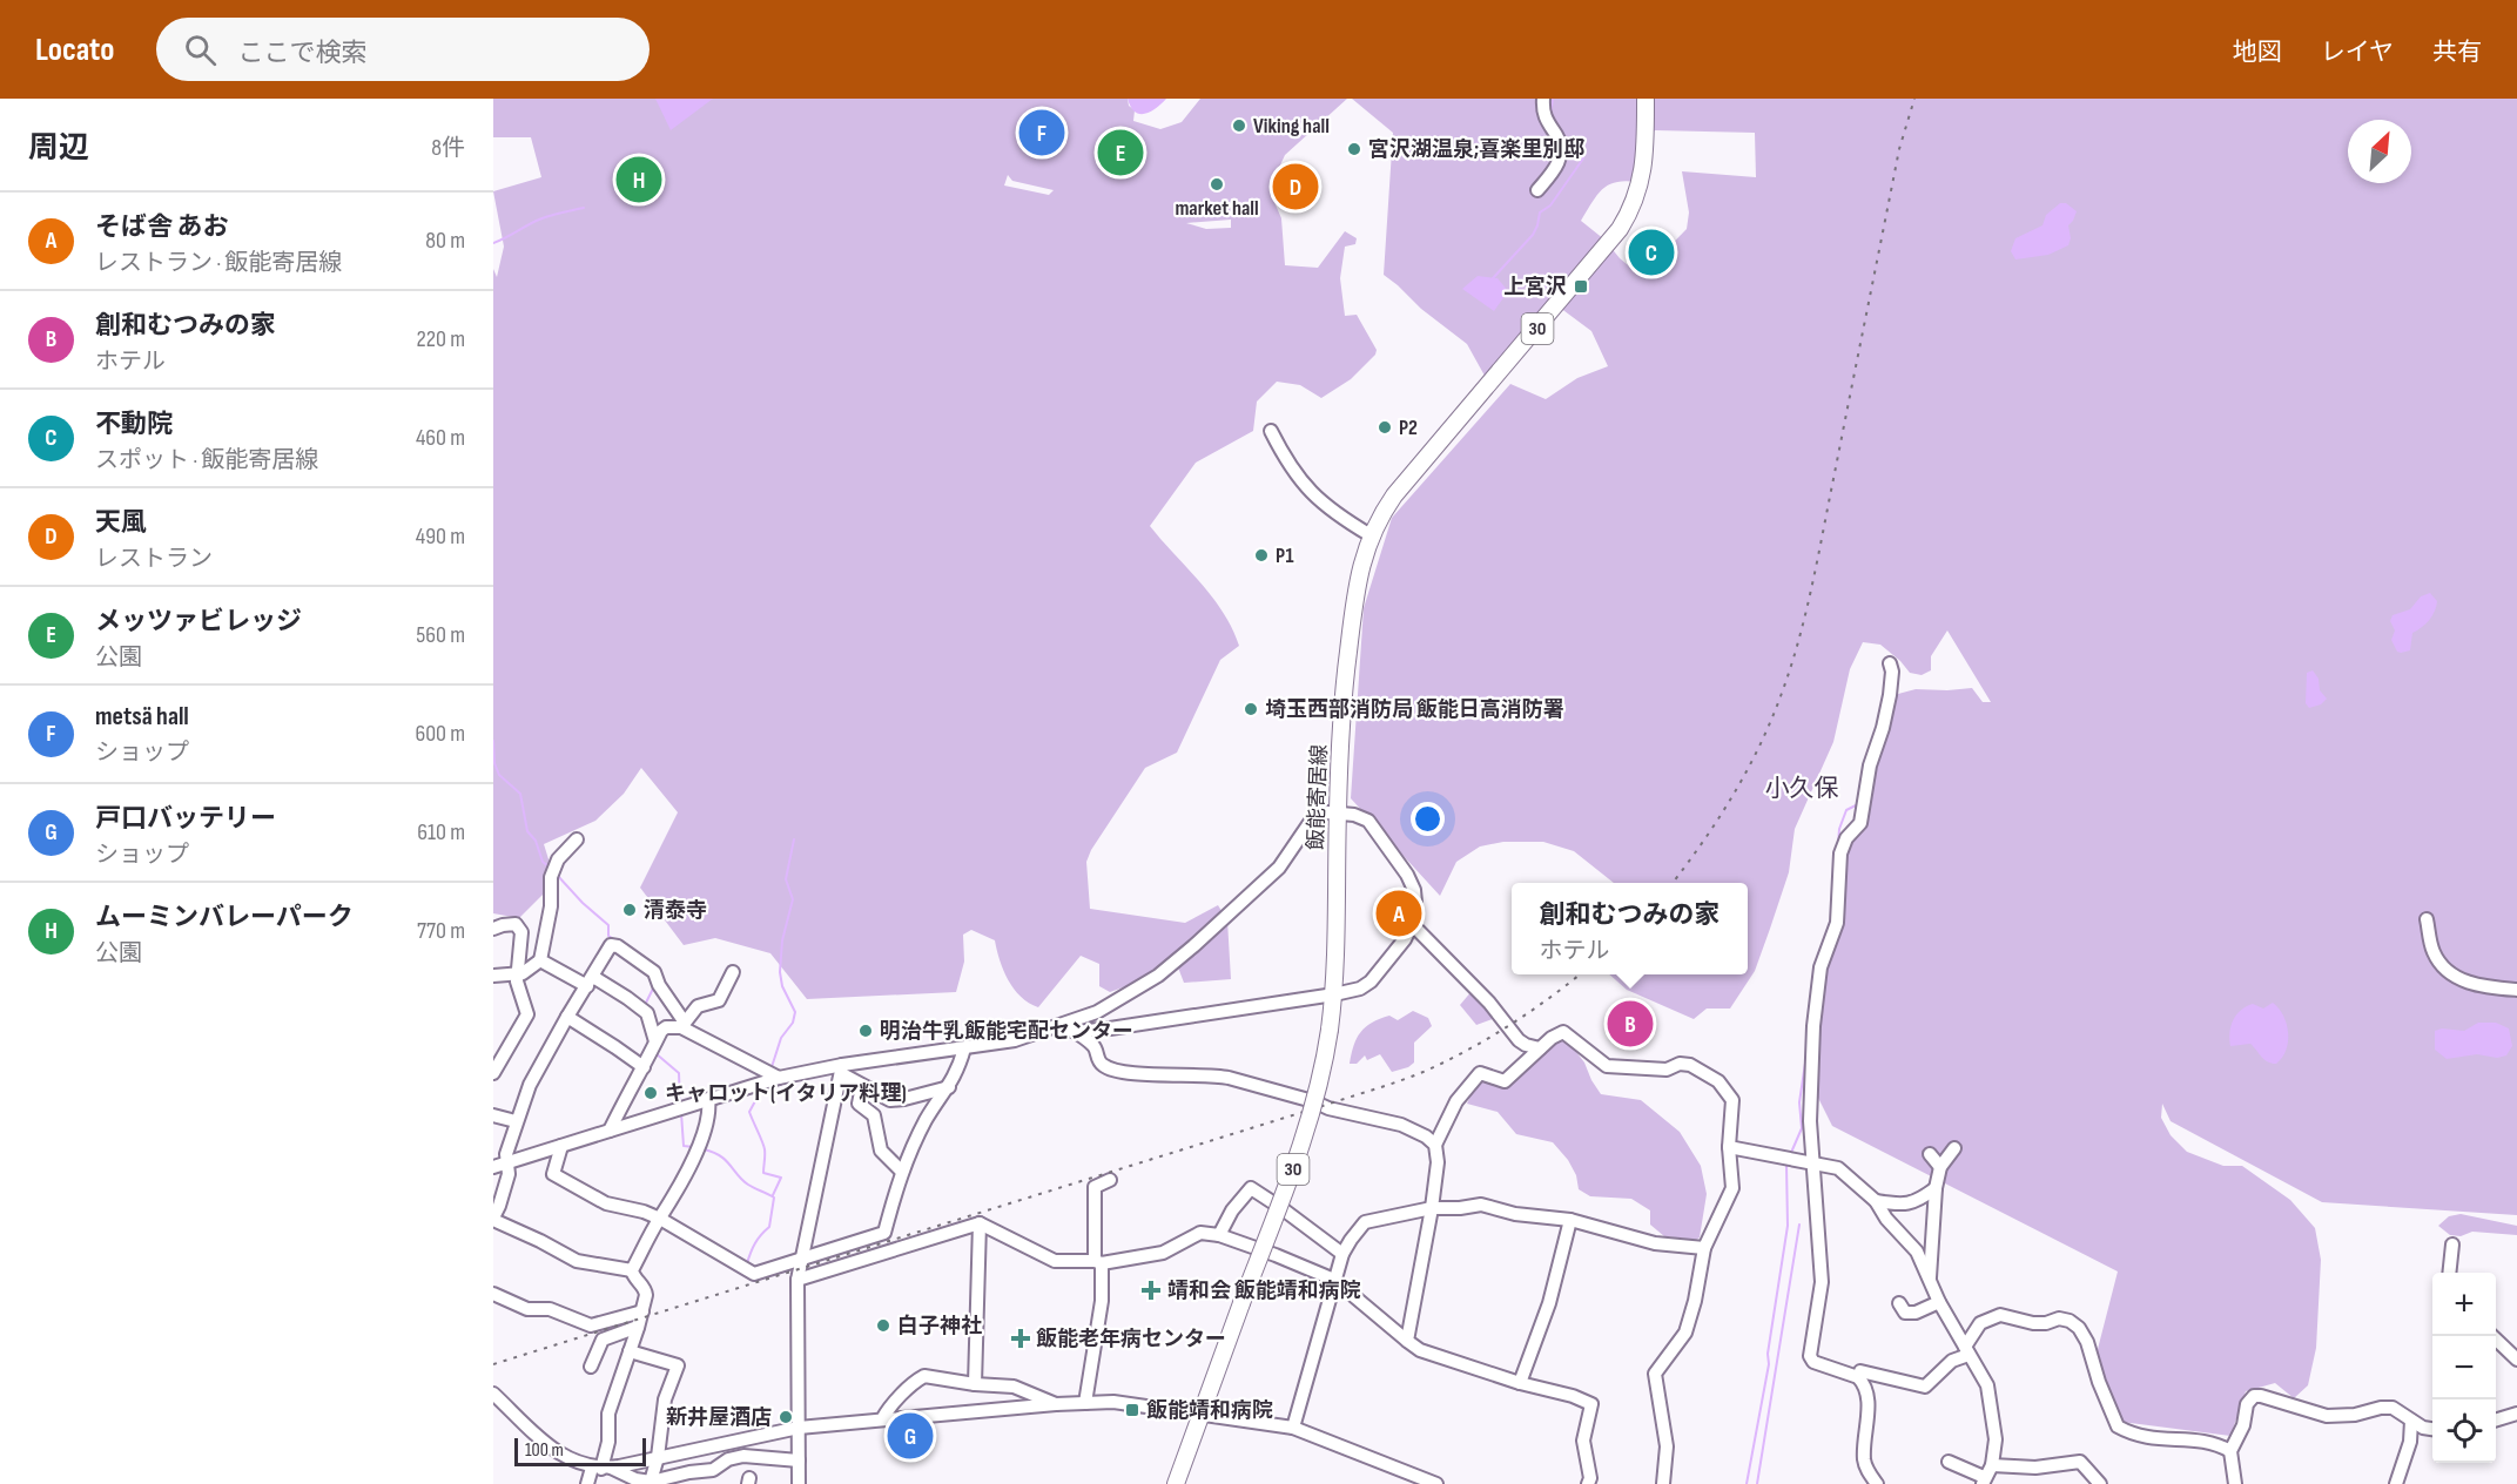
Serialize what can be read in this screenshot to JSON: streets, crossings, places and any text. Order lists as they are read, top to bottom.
{
  "streets": {
    "main road": ["30", "飯能寄居線"]
  },
  "districts": ["小久保"],
  "places": {
    "other": [
      "Viking hall",
      "宮沢湖温泉;喜楽里別邸",
      "market hall",
      "P2",
      "P1",
      "埼玉西部消防局 飯能日高消防署",
      "清泰寺",
      "明治牛乳飯能宅配センター",
      "キャロット(イタリア料理)",
      "白子神社",
      "新井屋酒店"
    ],
    "transit": ["上宮沢", "飯能靖和病院"],
    "health": ["靖和会 飯能靖和病院", "飯能老年病センター"]
  },
  "scale_bar": "100 m",
  "north": "top right",
  "page": {
    "header": "Locato",
    "search": "ここで検索",
    "nav": ["地図", "レイヤ", "共有"],
    "heading": ["周辺", "8件"],
    "pins": [
      "F",
      "E",
      "H",
      "D",
      "C",
      "A",
      "B",
      "G"
    ],
    "list": [
      {
        "mark": "A",
        "name": "そば舎 あお",
        "note": "レストラン · 飯能寄居線",
        "value": "80 m"
      },
      {
        "mark": "B",
        "name": "創和むつみの家",
        "note": "ホテル",
        "value": "220 m"
      },
      {
        "mark": "C",
        "name": "不動院",
        "note": "スポット · 飯能寄居線",
        "value": "460 m"
      },
      {
        "mark": "D",
        "name": "天風",
        "note": "レストラン",
        "value": "490 m"
      },
      {
        "mark": "E",
        "name": "メッツァビレッジ",
        "note": "公園",
        "value": "560 m"
      },
      {
        "mark": "F",
        "name": "metsä hall",
        "note": "ショップ",
        "value": "600 m"
      },
      {
        "mark": "G",
        "name": "戸口バッテリー",
        "note": "ショップ",
        "value": "610 m"
      },
      {
        "mark": "H",
        "name": "ムーミンバレーパーク",
        "note": "公園",
        "value": "770 m"
      }
    ],
    "popup": ["創和むつみの家", "ホテル"],
    "map_buttons": ["+", "−"],
    "scale": "100 m"
  }
}
